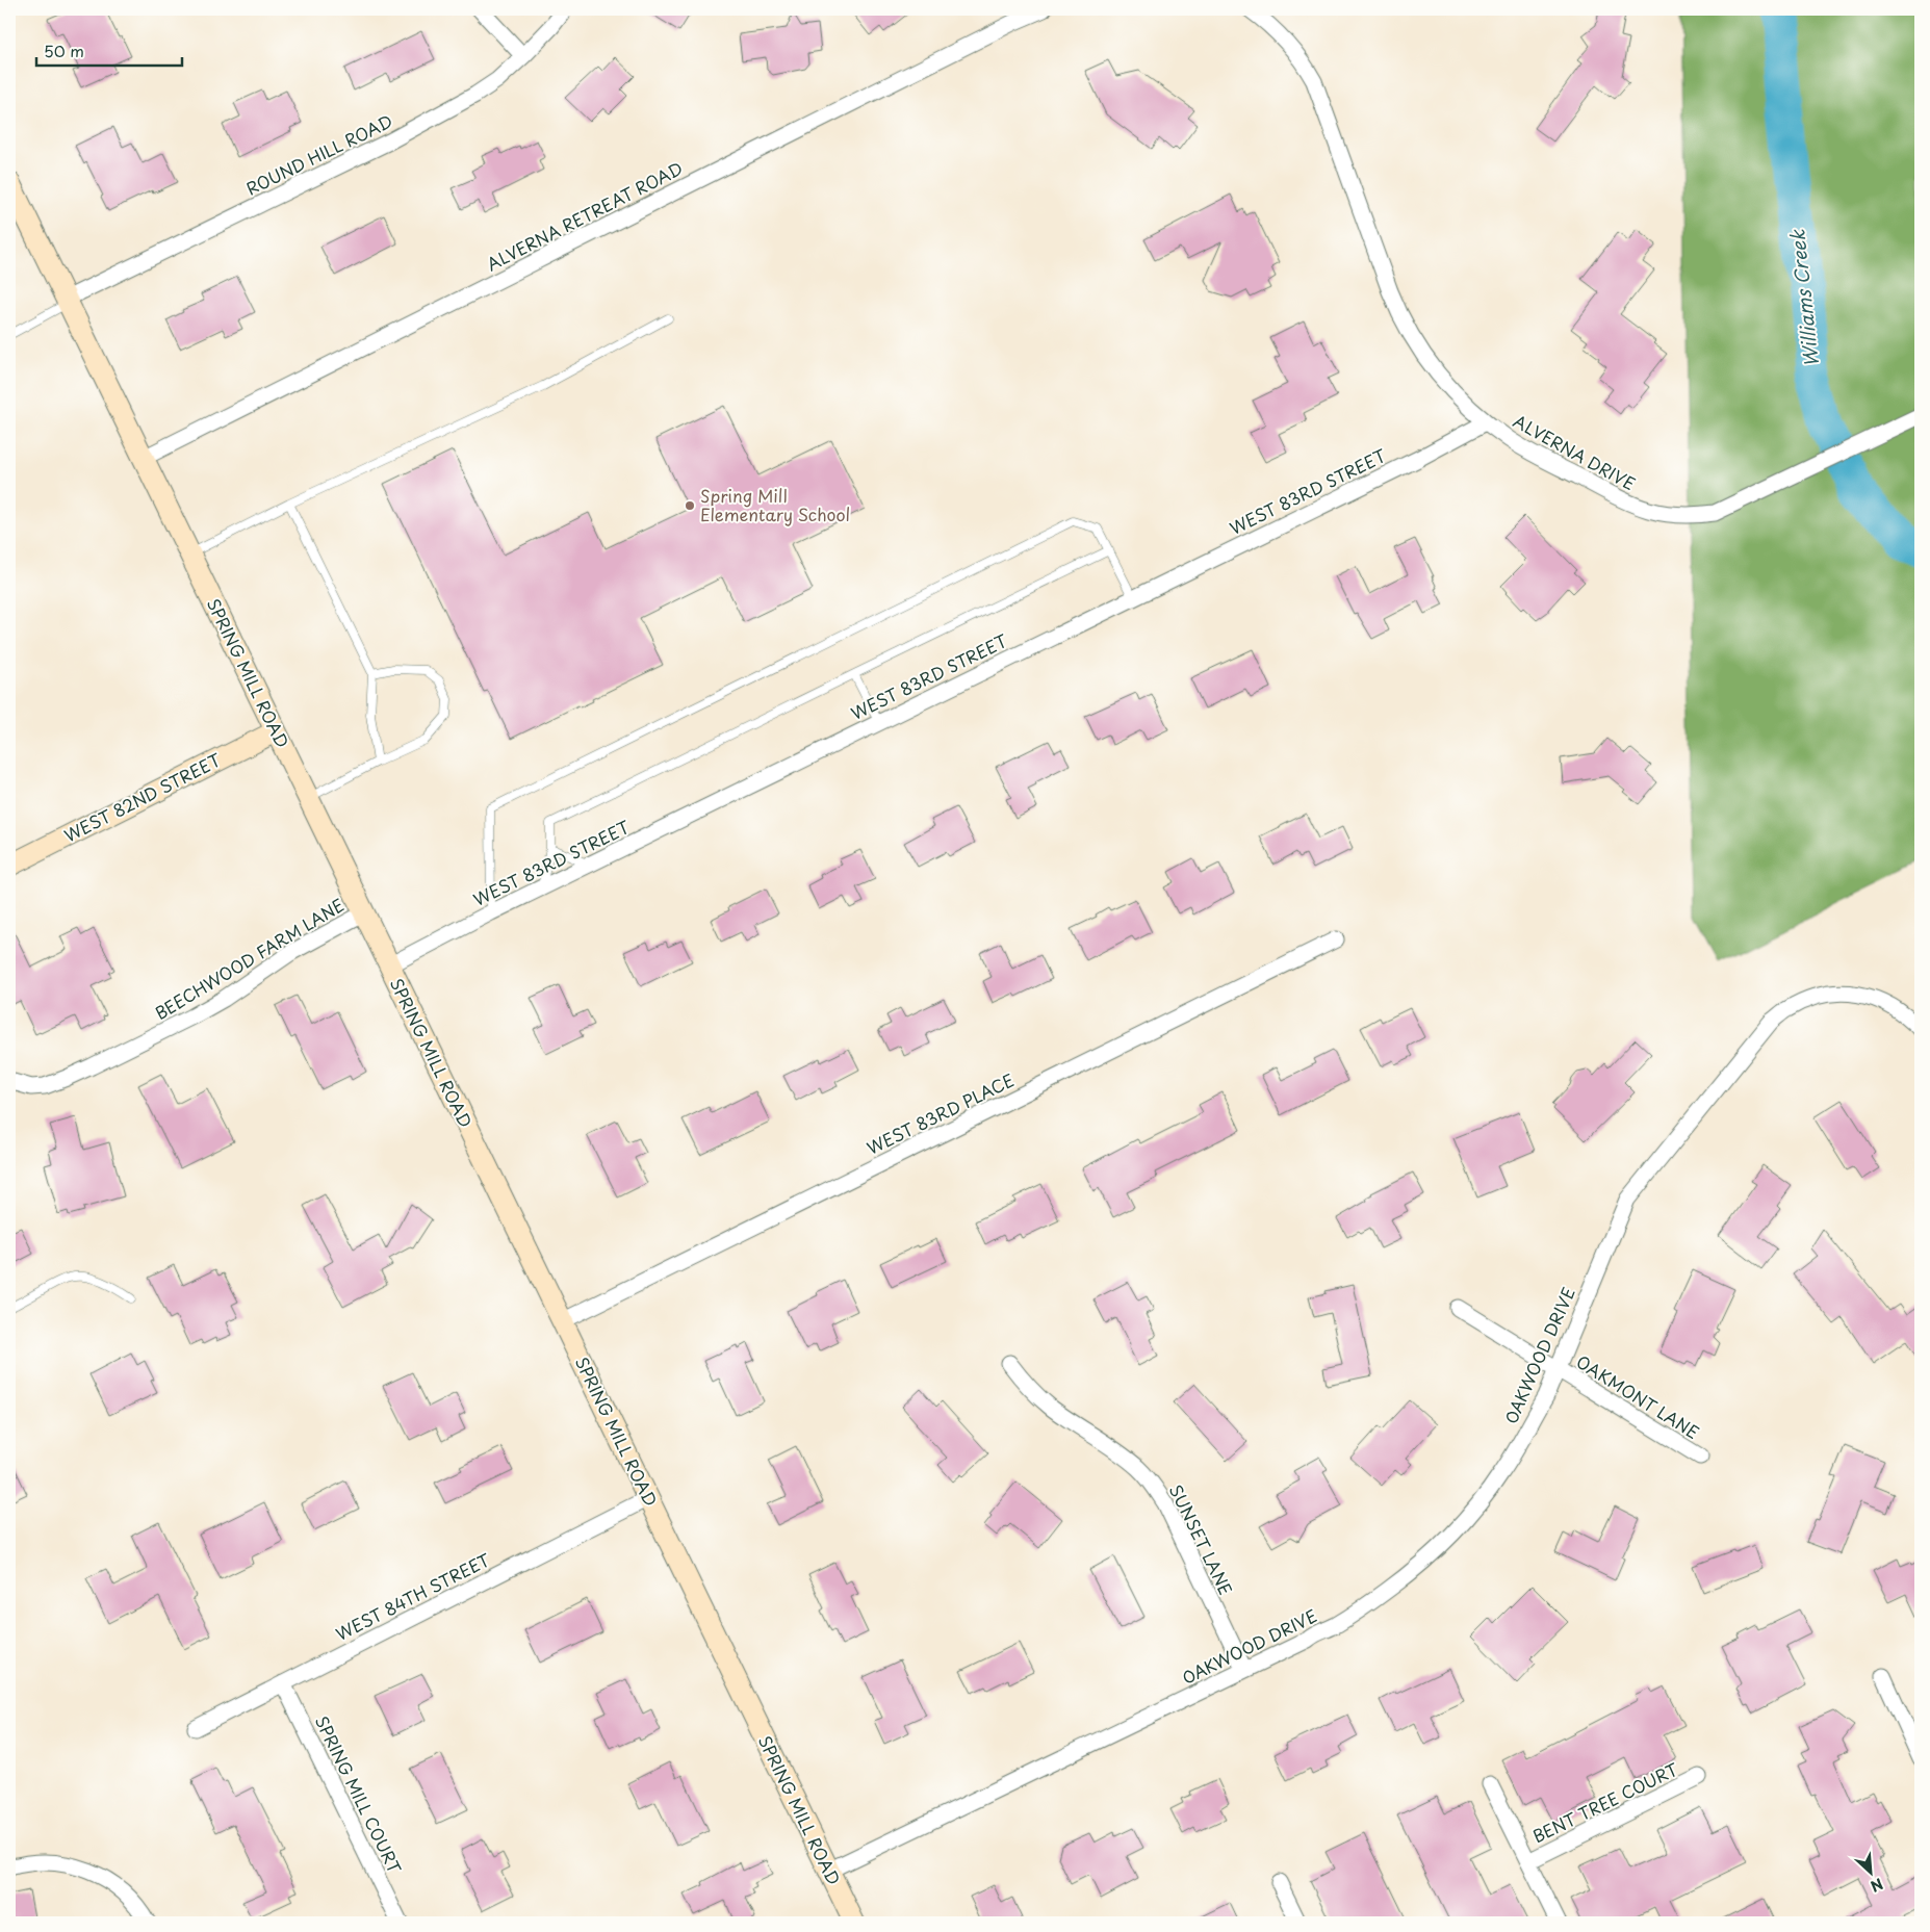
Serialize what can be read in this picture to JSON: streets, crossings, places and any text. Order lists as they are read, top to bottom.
{
  "streets": {
    "street": [
      "ROUND HILL ROAD",
      "ALVERNA RETREAT ROAD",
      "ALVERNA DRIVE",
      "WEST 83RD STREET",
      "SPRING MILL ROAD",
      "WEST 82ND STREET",
      "BEECHWOOD FARM LANE",
      "WEST 83RD PLACE",
      "OAKWOOD DRIVE",
      "OAKMONT LANE",
      "SUNSET LANE",
      "WEST 84TH STREET",
      "SPRING MILL COURT",
      "BENT TREE COURT"
    ]
  },
  "crossings": [
    ["ROUND HILL ROAD", "SPRING MILL ROAD"],
    ["ALVERNA RETREAT ROAD", "SPRING MILL ROAD"],
    ["ALVERNA DRIVE", "WEST 83RD STREET"],
    ["WEST 83RD STREET", "SPRING MILL ROAD"],
    ["SPRING MILL ROAD", "WEST 82ND STREET"],
    ["SPRING MILL ROAD", "BEECHWOOD FARM LANE"],
    ["SPRING MILL ROAD", "WEST 83RD PLACE"],
    ["SPRING MILL ROAD", "OAKWOOD DRIVE"],
    ["SPRING MILL ROAD", "WEST 84TH STREET"],
    ["OAKWOOD DRIVE", "OAKMONT LANE"],
    ["OAKWOOD DRIVE", "SUNSET LANE"],
    ["WEST 84TH STREET", "SPRING MILL COURT"]
  ],
  "water": ["Williams Creek"],
  "places": ["Spring Mill Elementary School"],
  "scale_bar": "50 m",
  "north": "bottom right"
}
